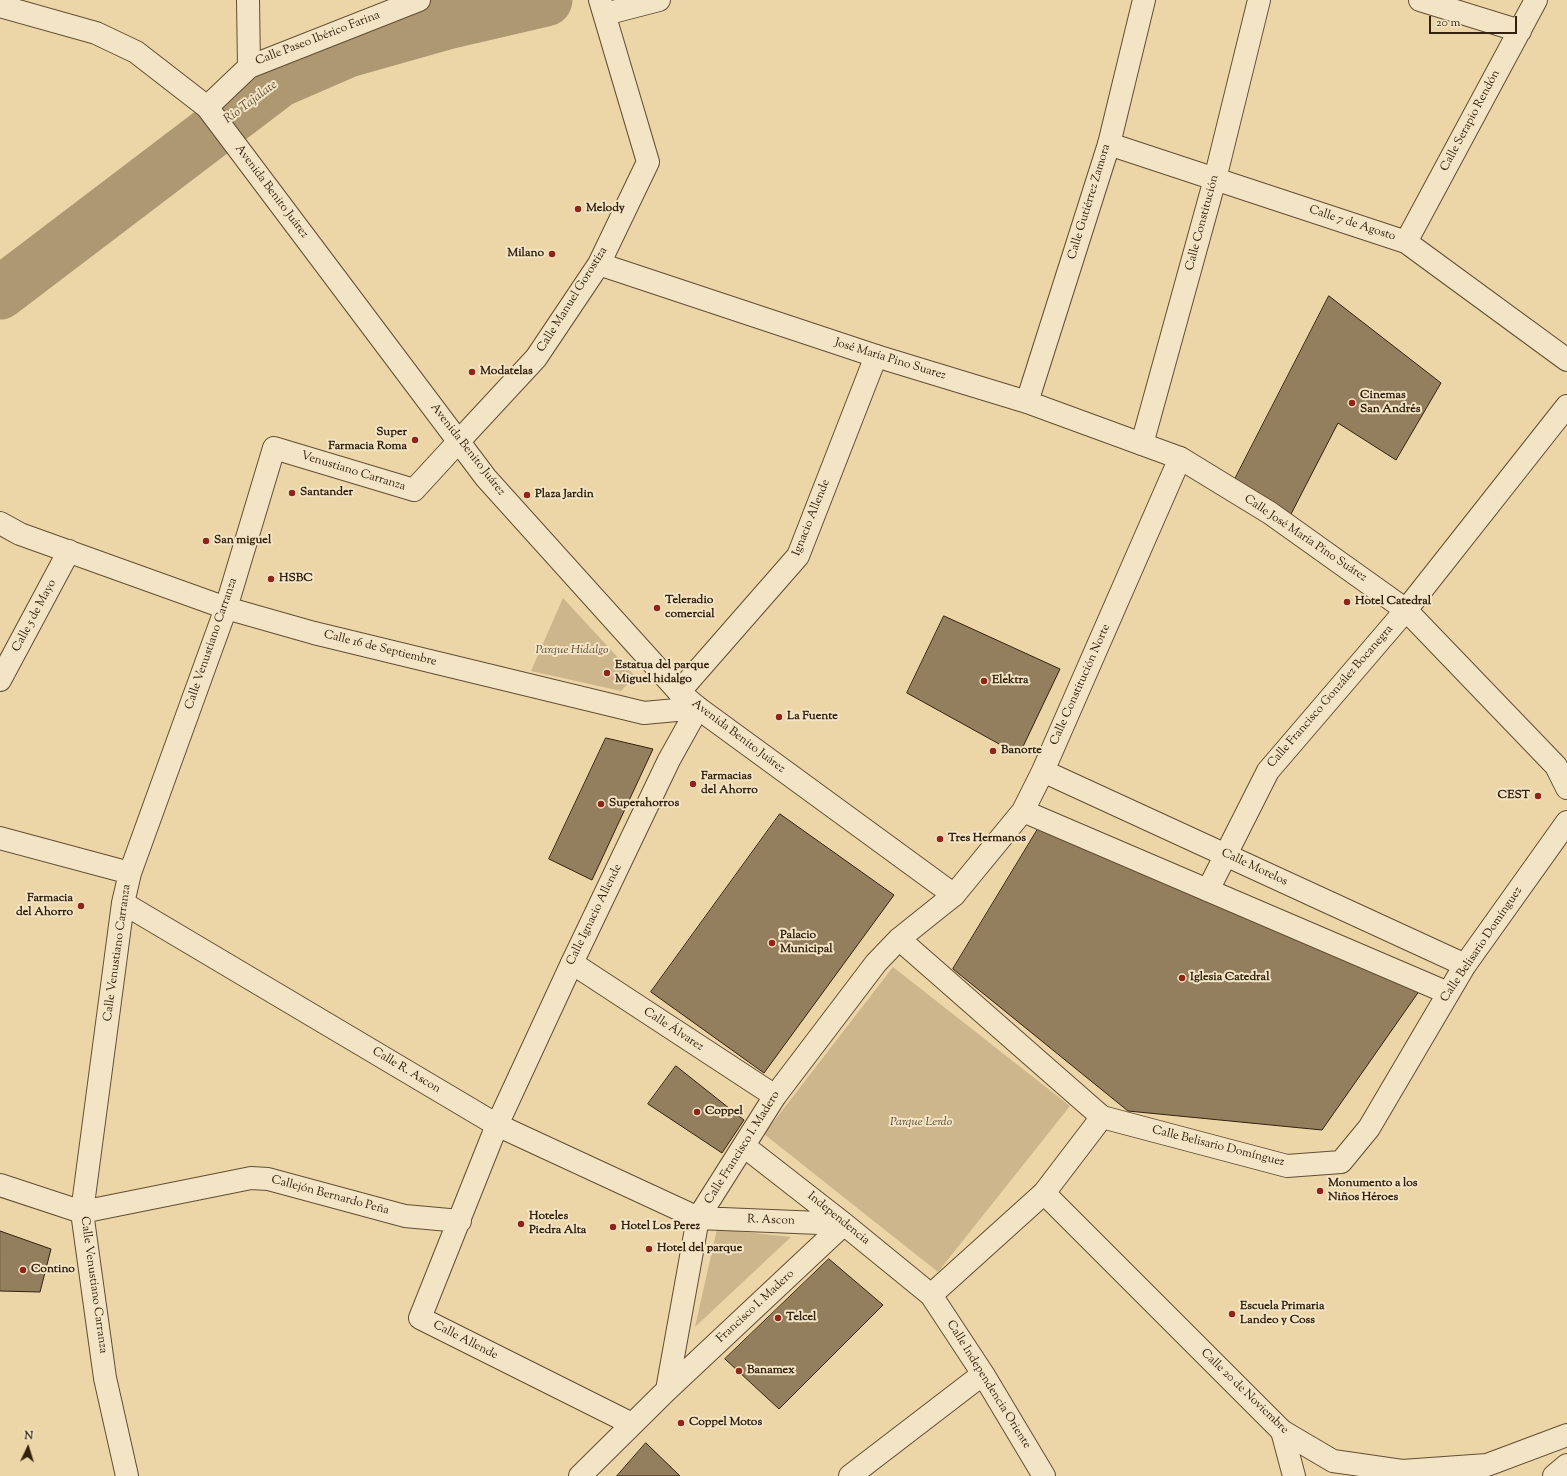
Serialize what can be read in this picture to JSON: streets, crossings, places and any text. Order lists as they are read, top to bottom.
{
  "streets": {
    "street": [
      "Calle Paseo Ibérico Farina",
      "Calle Serapio Rendón",
      "Avenida Benito Juárez",
      "Calle Gutiérrez Zamora",
      "Calle Constitución",
      "Calle 7 de Agosto",
      "Calle Manuel Gorostiza",
      "José María Pino Suarez",
      "Venustiano Carranza",
      "Ignacio Allende",
      "Calle José María Pino Suárez",
      "Calle 5 de Mayo",
      "Calle Venustiano Carranza",
      "Calle 16 de Septiembre",
      "Calle Constitución Norte",
      "Calle Francisco González Bocanegra",
      "Calle Morelos",
      "Calle Ignacio Allende",
      "Calle Belisario Domínguez",
      "Calle Álvarez",
      "Calle R. Ascon",
      "Calle Francisco I. Madero",
      "Callejón Bernardo Peña",
      "Independencia",
      "R. Ascon",
      "Francisco I. Madero",
      "Calle Allende",
      "Calle Independencia Oriente",
      "Calle 20 de Noviembre"
    ]
  },
  "crossings": [
    ["Calle Paseo Ibérico Farina", "Avenida Benito Juárez"],
    ["Calle Serapio Rendón", "Calle 7 de Agosto"],
    ["Avenida Benito Juárez", "Calle Manuel Gorostiza"],
    ["Avenida Benito Juárez", "Venustiano Carranza"],
    ["Avenida Benito Juárez", "Ignacio Allende"],
    ["Avenida Benito Juárez", "Calle 16 de Septiembre"],
    ["Avenida Benito Juárez", "Calle Constitución Norte"],
    ["Avenida Benito Juárez", "Calle Ignacio Allende"],
    ["Avenida Benito Juárez", "Calle Francisco I. Madero"],
    ["Calle Gutiérrez Zamora", "Calle 7 de Agosto"],
    ["Calle Gutiérrez Zamora", "José María Pino Suarez"],
    ["Calle Constitución", "Calle 7 de Agosto"],
    ["Calle Constitución", "José María Pino Suarez"],
    ["Calle Manuel Gorostiza", "José María Pino Suarez"],
    ["Calle Manuel Gorostiza", "Venustiano Carranza"],
    ["José María Pino Suarez", "Ignacio Allende"],
    ["José María Pino Suarez", "Calle José María Pino Suárez"],
    ["José María Pino Suarez", "Calle Constitución Norte"],
    ["Venustiano Carranza", "Calle Venustiano Carranza"],
    ["Calle José María Pino Suárez", "Calle Constitución Norte"],
    ["Calle José María Pino Suárez", "Calle Francisco González Bocanegra"],
    ["Calle 5 de Mayo", "Calle 16 de Septiembre"],
    ["Calle Venustiano Carranza", "Calle 16 de Septiembre"],
    ["Calle Venustiano Carranza", "Calle R. Ascon"],
    ["Calle Venustiano Carranza", "Callejón Bernardo Peña"],
    ["Calle 16 de Septiembre", "Calle Ignacio Allende"],
    ["Calle Constitución Norte", "Calle Morelos"],
    ["Calle Constitución Norte", "Calle Francisco I. Madero"],
    ["Calle Francisco González Bocanegra", "Calle Morelos"],
    ["Calle Morelos", "Calle Belisario Domínguez"],
    ["Calle Ignacio Allende", "Calle Álvarez"],
    ["Calle Ignacio Allende", "Calle R. Ascon"],
    ["Calle Ignacio Allende", "Calle Allende"],
    ["Calle Belisario Domínguez", "Calle Francisco I. Madero"],
    ["Calle Álvarez", "Calle Francisco I. Madero"],
    ["Calle R. Ascon", "Calle Francisco I. Madero"],
    ["Calle R. Ascon", "R. Ascon"],
    ["Calle R. Ascon", "Calle Allende"],
    ["Calle Francisco I. Madero", "Independencia"],
    ["Calle Francisco I. Madero", "R. Ascon"],
    ["Calle Francisco I. Madero", "Francisco I. Madero"],
    ["Callejón Bernardo Peña", "Calle Allende"],
    ["Independencia", "R. Ascon"],
    ["Independencia", "Francisco I. Madero"],
    ["Independencia", "Calle Independencia Oriente"],
    ["R. Ascon", "Francisco I. Madero"]
  ],
  "water": ["Río Tajalate"],
  "parks": ["Parque Hidalgo", "Parque Lerdo"],
  "places": [
    "Melody",
    "Milano",
    "Modatelas",
    "Cinemas San Andrés",
    "Super Farmacia Roma",
    "Santander",
    "Plaza Jardin",
    "San miguel",
    "HSBC",
    "Hotel Catedral",
    "Teleradio comercial",
    "Estatua del parque Miguel hidalgo",
    "Elektra",
    "La Fuente",
    "Banorte",
    "Farmacias del Ahorro",
    "CEST",
    "Superahorros",
    "Tres Hermanos",
    "Farmacia del Ahorro",
    "Palacio Municipal",
    "Iglesia Catedral",
    "Coppel",
    "Monumento a los Niños Héroes",
    "Hoteles Piedra Alta",
    "Hotel Los Perez",
    "Hotel del parque",
    "Contino",
    "Escuela Primaria Landeo y Coss",
    "Telcel",
    "Banamex",
    "Coppel Motos"
  ],
  "scale_bar": "20 m",
  "north": "top"
}
